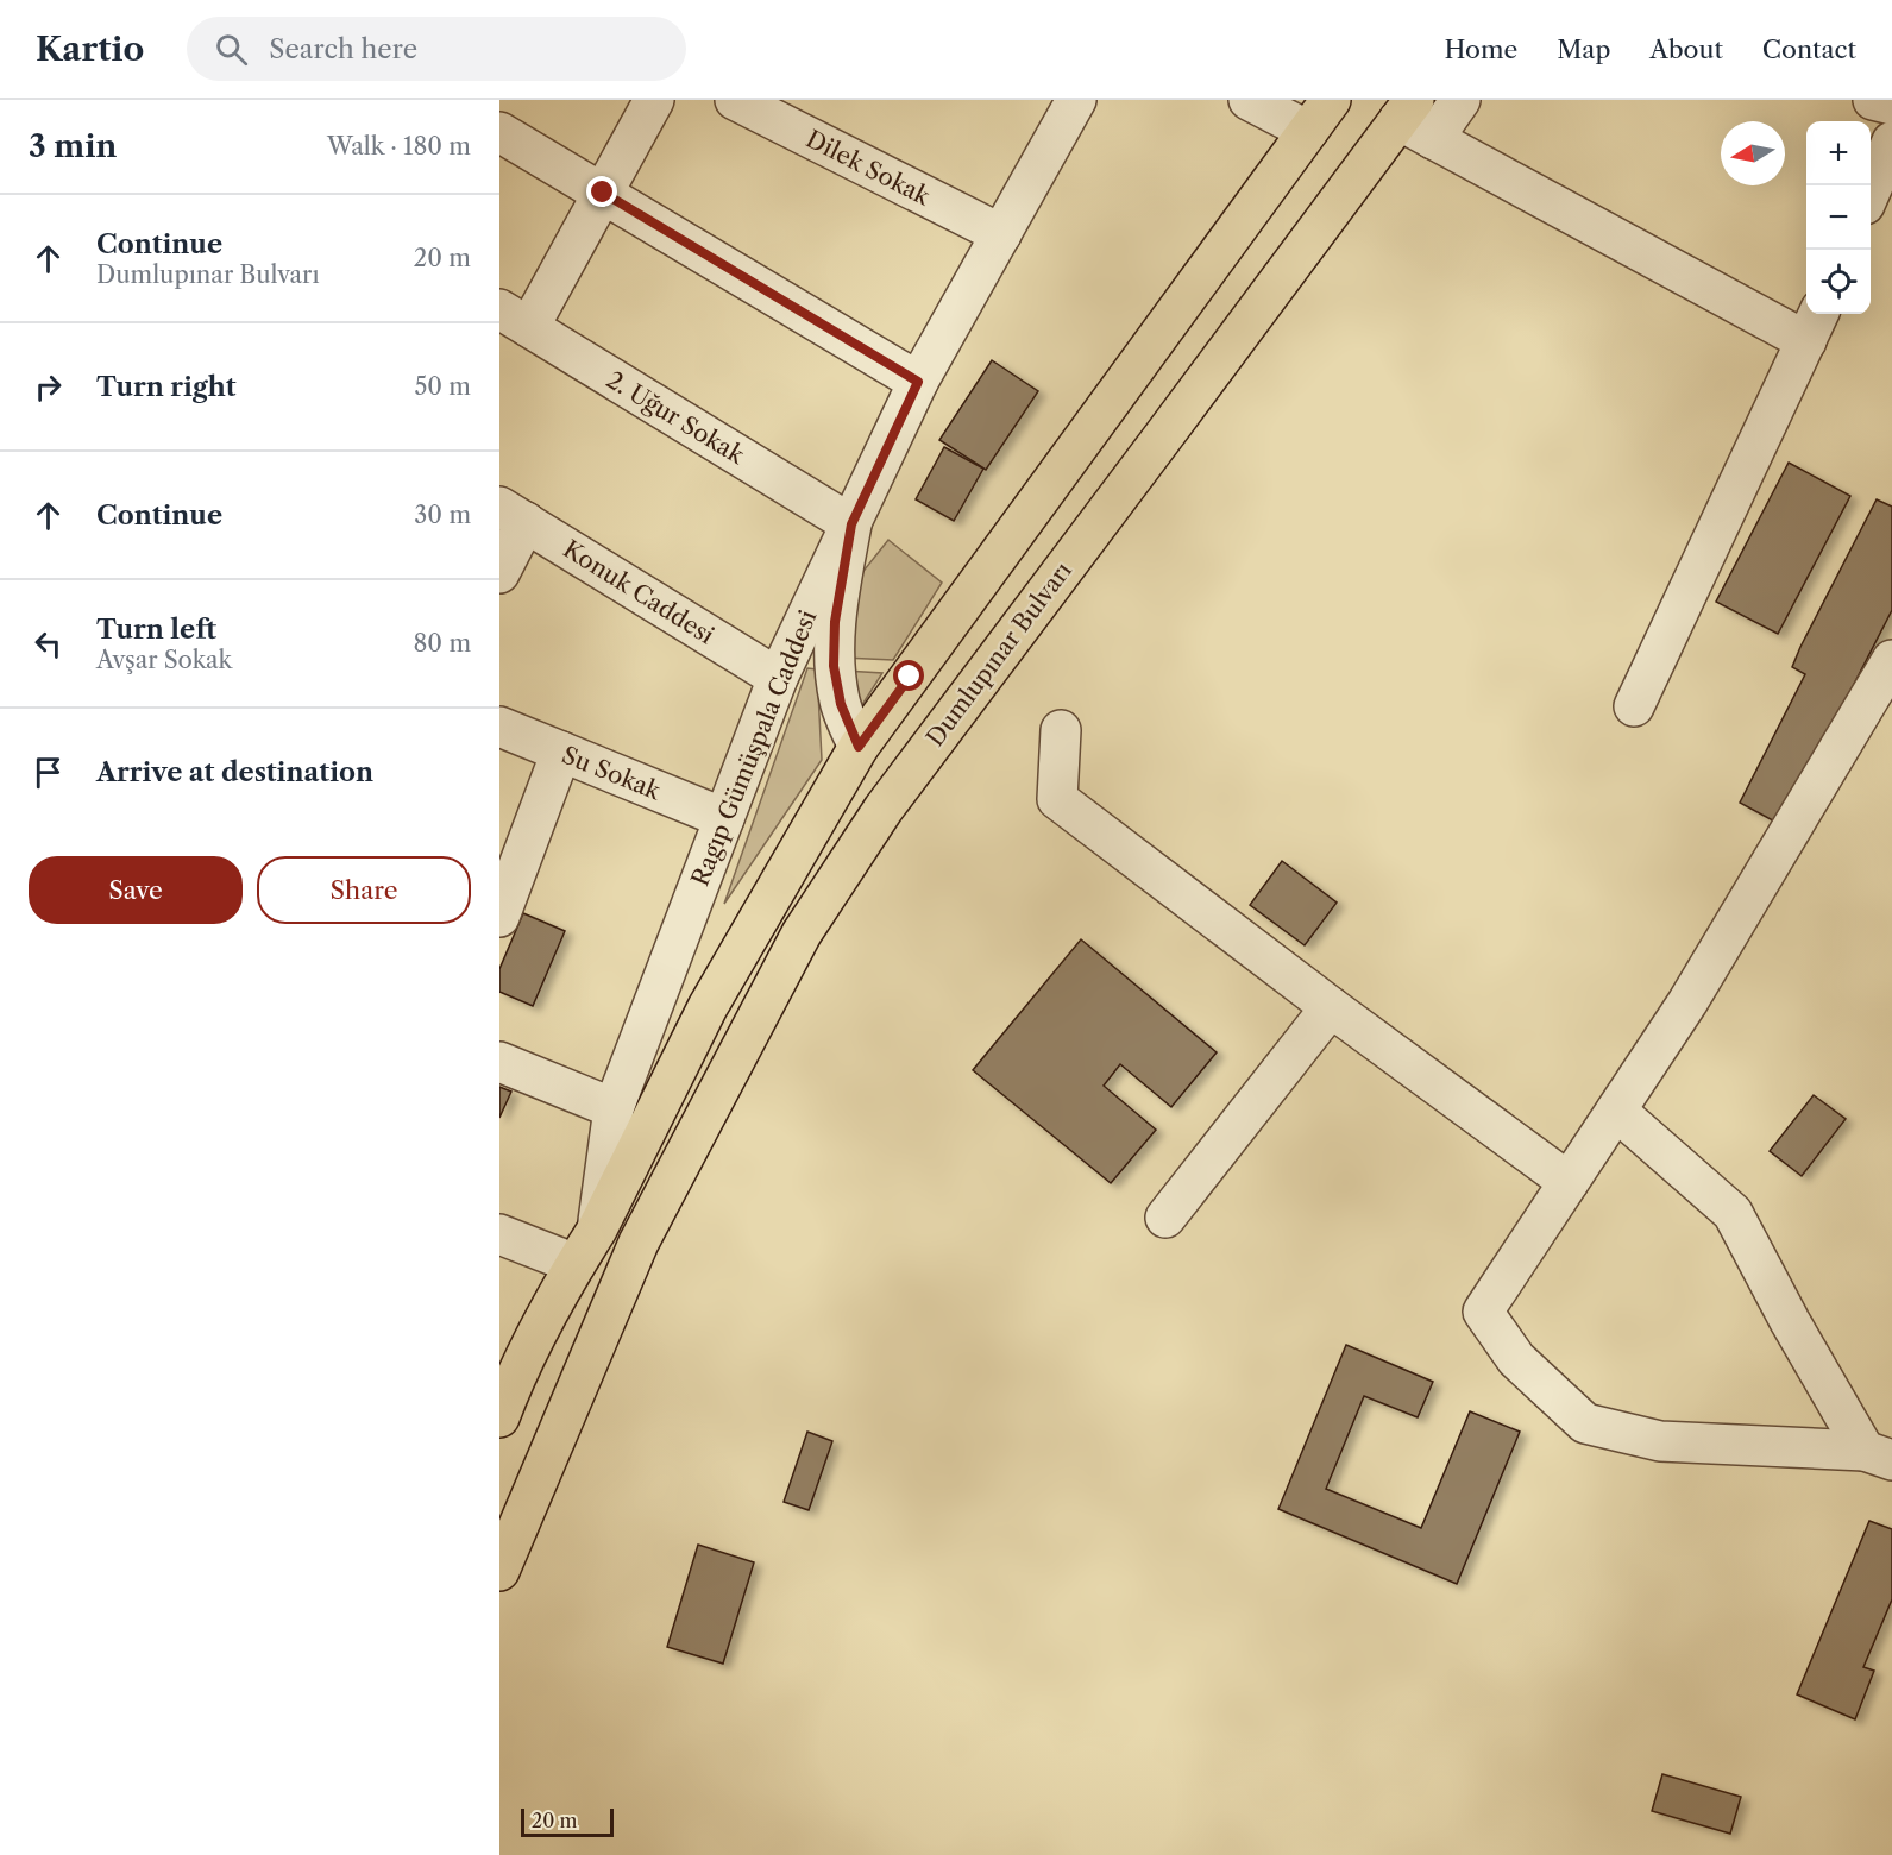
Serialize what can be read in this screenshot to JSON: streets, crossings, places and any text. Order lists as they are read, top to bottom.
{
  "streets": {
    "main road": ["Dumlupınar Bulvarı"],
    "street": [
      "Dilek Sokak",
      "2. Uğur Sokak",
      "Konuk Caddesi",
      "Ragıp Gümüşpala Caddesi",
      "Su Sokak"
    ]
  },
  "crossings": [
    ["Dilek Sokak", "Ragıp Gümüşpala Caddesi"],
    ["2. Uğur Sokak", "Ragıp Gümüşpala Caddesi"],
    ["Konuk Caddesi", "Ragıp Gümüşpala Caddesi"],
    ["Ragıp Gümüşpala Caddesi", "Su Sokak"]
  ],
  "scale_bar": "20 m",
  "north": "left",
  "page": {
    "header": "Kartio",
    "search": "Search here",
    "nav": [
      "Home",
      "Map",
      "About",
      "Contact"
    ],
    "heading": ["3 min", "Walk · 180 m"],
    "map_buttons": ["+", "−"],
    "list": [
      ["Continue", "Dumlupınar Bulvarı", "20 m"],
      ["Turn right", "50 m"],
      ["Continue", "30 m"],
      ["Turn left", "Avşar Sokak", "80 m"],
      "Arrive at destination"
    ],
    "buttons": ["Save", "Share"],
    "scale": "20 m"
  }
}
